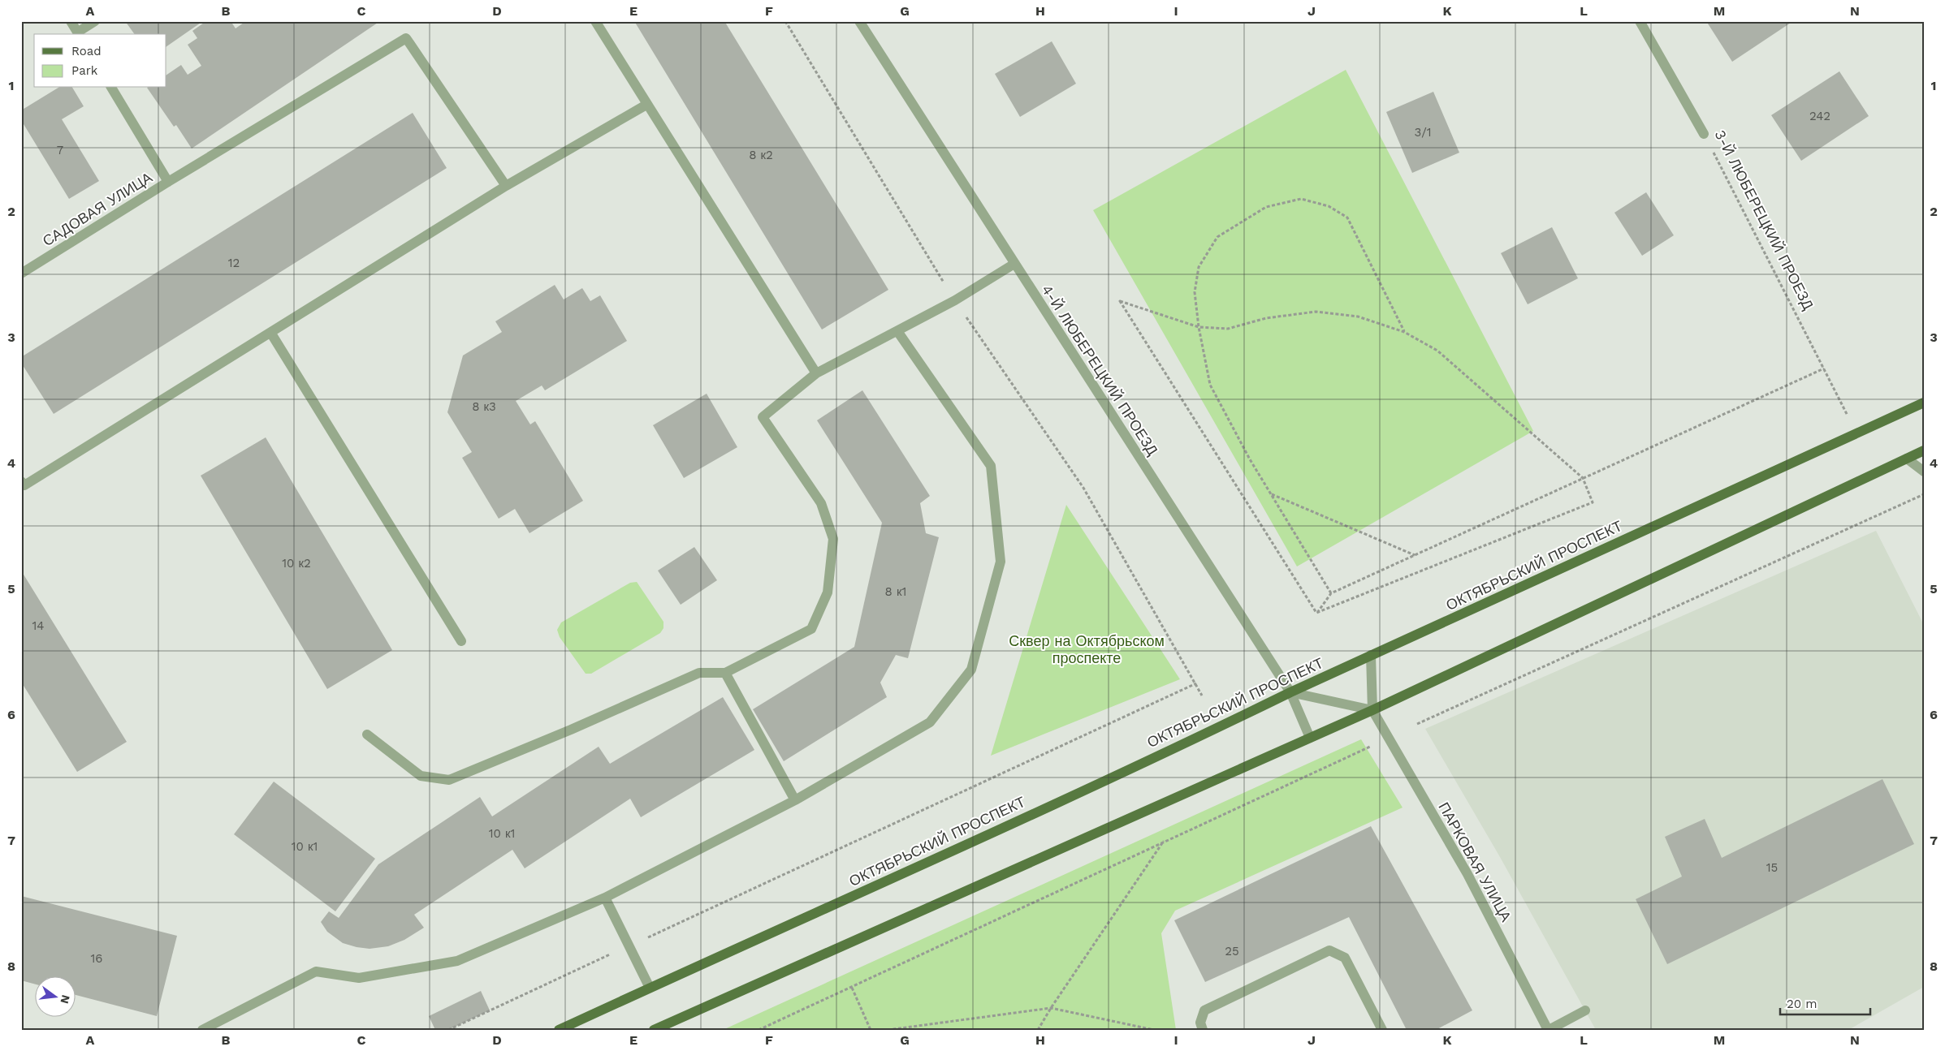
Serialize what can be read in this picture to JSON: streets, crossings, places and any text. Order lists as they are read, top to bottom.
{
  "streets": {
    "main road": ["ОКТЯБРЬСКИЙ ПРОСПЕКТ"],
    "street": [
      "САДОВАЯ УЛИЦА",
      "3-Й ЛЮБЕРЕЦКИЙ ПРОЕЗД",
      "4-Й ЛЮБЕРЕЦКИЙ ПРОЕЗД",
      "ПАРКОВАЯ УЛИЦА"
    ]
  },
  "crossings": [
    ["3-Й ЛЮБЕРЕЦКИЙ ПРОЕЗД", "ОКТЯБРЬСКИЙ ПРОСПЕКТ"],
    ["4-Й ЛЮБЕРЕЦКИЙ ПРОЕЗД", "ОКТЯБРЬСКИЙ ПРОСПЕКТ"]
  ],
  "parks": ["Сквер на Октябрьском проспекте"],
  "house_numbers": [
    "242",
    "3/1",
    "7",
    "8 к2",
    "12",
    "8 к3",
    "10 к2",
    "8 к1",
    "14",
    "10 к1",
    "10 к1",
    "15",
    "25",
    "16"
  ],
  "legend": ["Road", "Park"],
  "scale_bar": "20 m",
  "north": "right",
  "grid": {
    "columns": [
      "A",
      "B",
      "C",
      "D",
      "E",
      "F",
      "G",
      "H",
      "I",
      "J",
      "K",
      "L",
      "M",
      "N"
    ],
    "rows": [
      "1",
      "2",
      "3",
      "4",
      "5",
      "6",
      "7",
      "8"
    ]
  }
}
